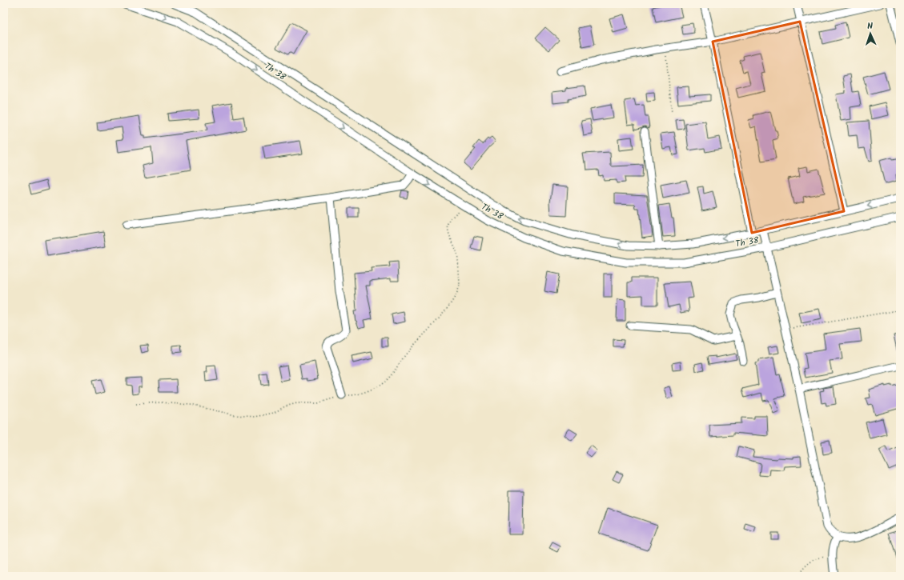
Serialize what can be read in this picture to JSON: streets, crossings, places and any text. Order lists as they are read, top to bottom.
{
  "streets": {
    "street": ["Th 38"]
  },
  "north": "top"
}
